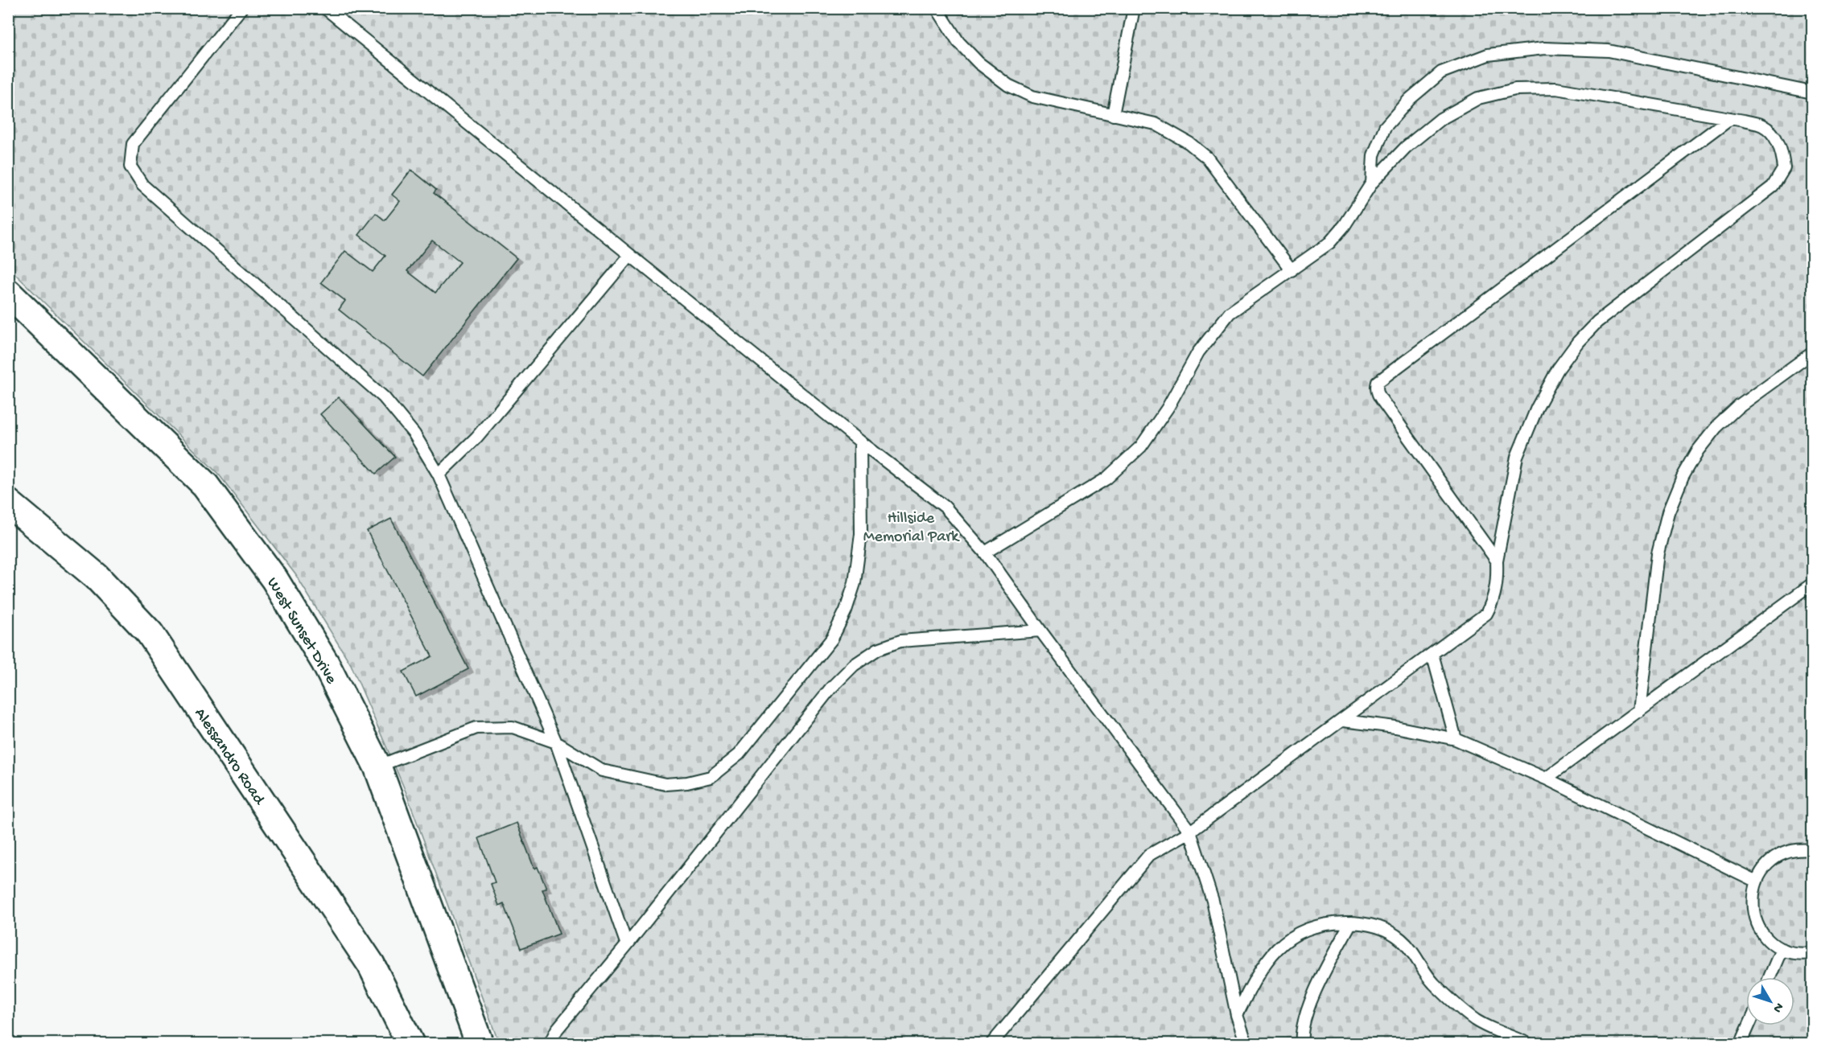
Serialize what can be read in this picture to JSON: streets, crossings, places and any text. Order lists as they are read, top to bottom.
{
  "streets": {
    "street": ["West Sunset Drive", "Alessandro Road"]
  },
  "parks": ["Hillside Memorial Park"],
  "north": "bottom right"
}
